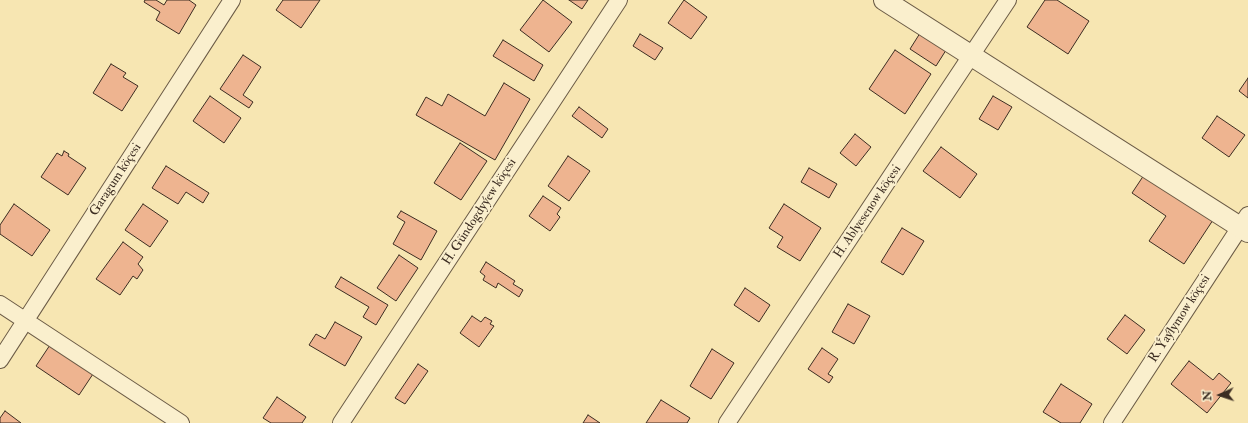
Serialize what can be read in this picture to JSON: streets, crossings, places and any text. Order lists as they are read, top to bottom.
{
  "streets": {
    "street": [
      "Garagum köçesi",
      "H. Gündogdyýew köçesi",
      "H. Ablyesenow köçesi",
      "R. Ýaýlymow köçesi"
    ]
  },
  "north": "left"
}
